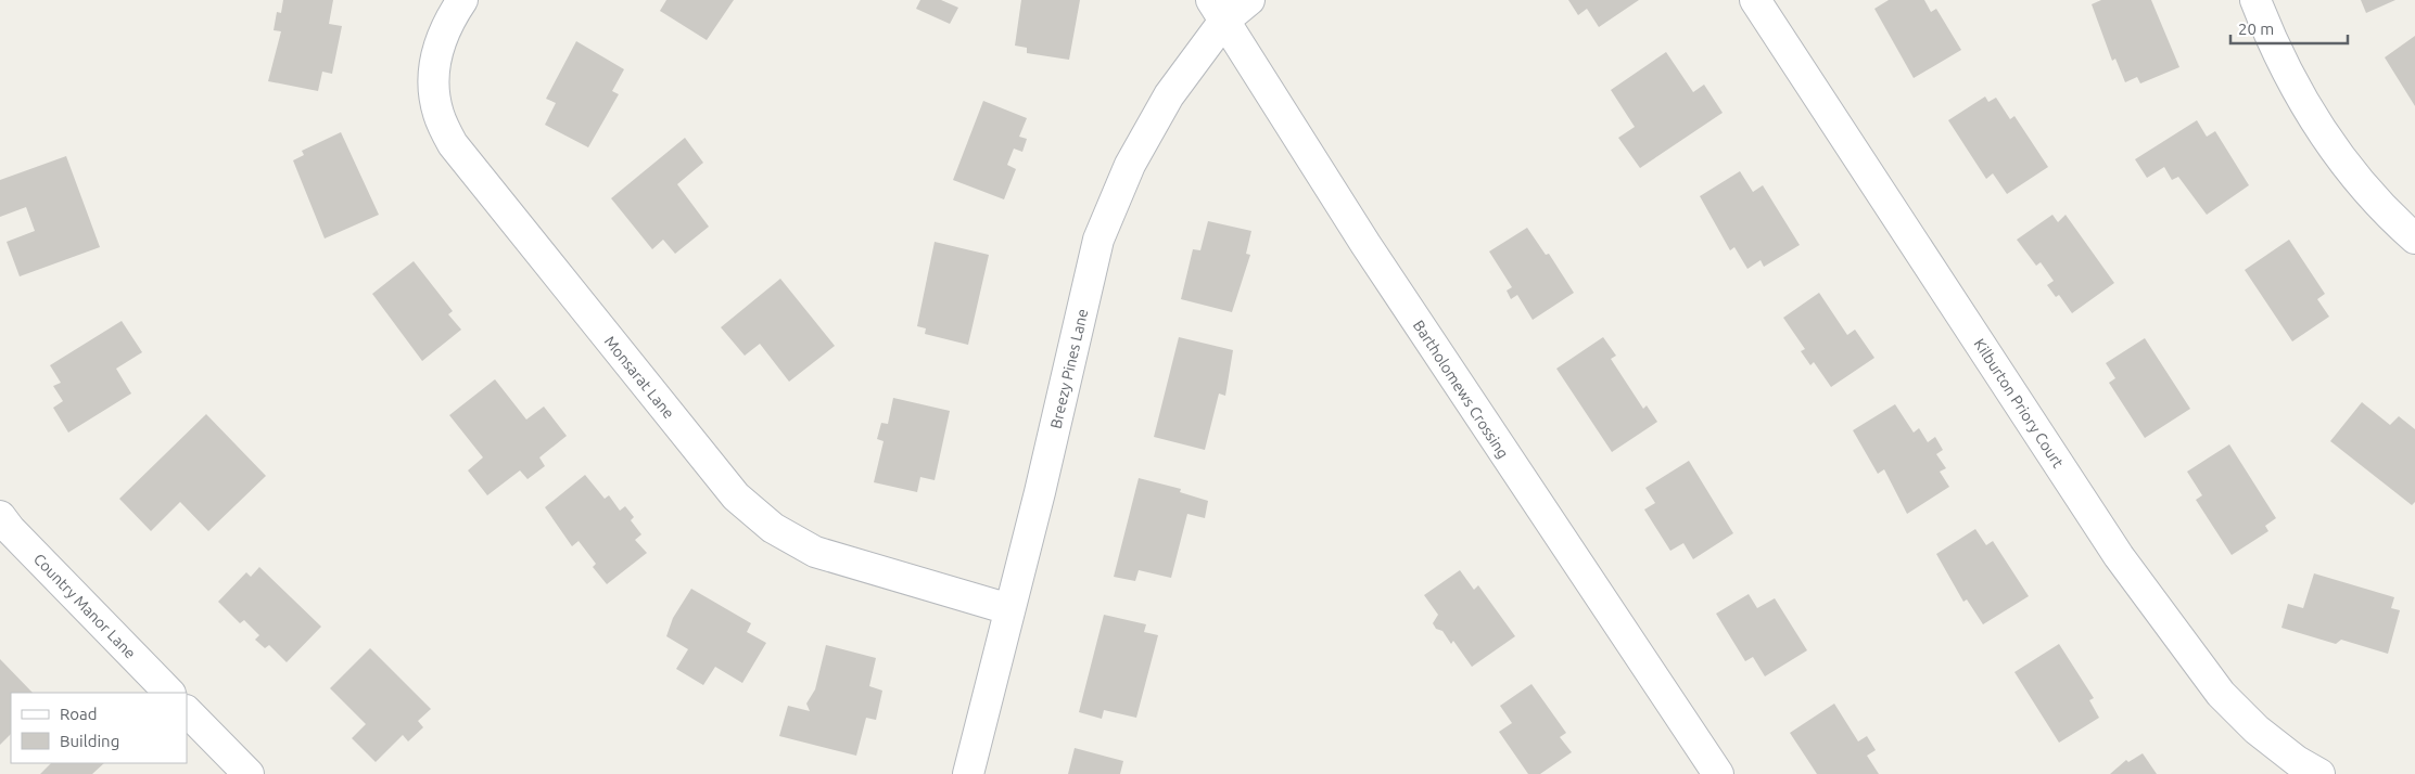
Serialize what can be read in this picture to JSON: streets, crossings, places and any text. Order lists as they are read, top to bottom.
{
  "streets": {
    "street": [
      "Breezy Pines Lane",
      "Monsarat Lane",
      "Bartholomews Crossing",
      "Kilburton Priory Court",
      "Country Manor Lane"
    ]
  },
  "crossings": [
    ["Breezy Pines Lane", "Monsarat Lane"],
    ["Breezy Pines Lane", "Bartholomews Crossing"]
  ],
  "legend": ["Road", "Building"],
  "scale_bar": "20 m"
}
